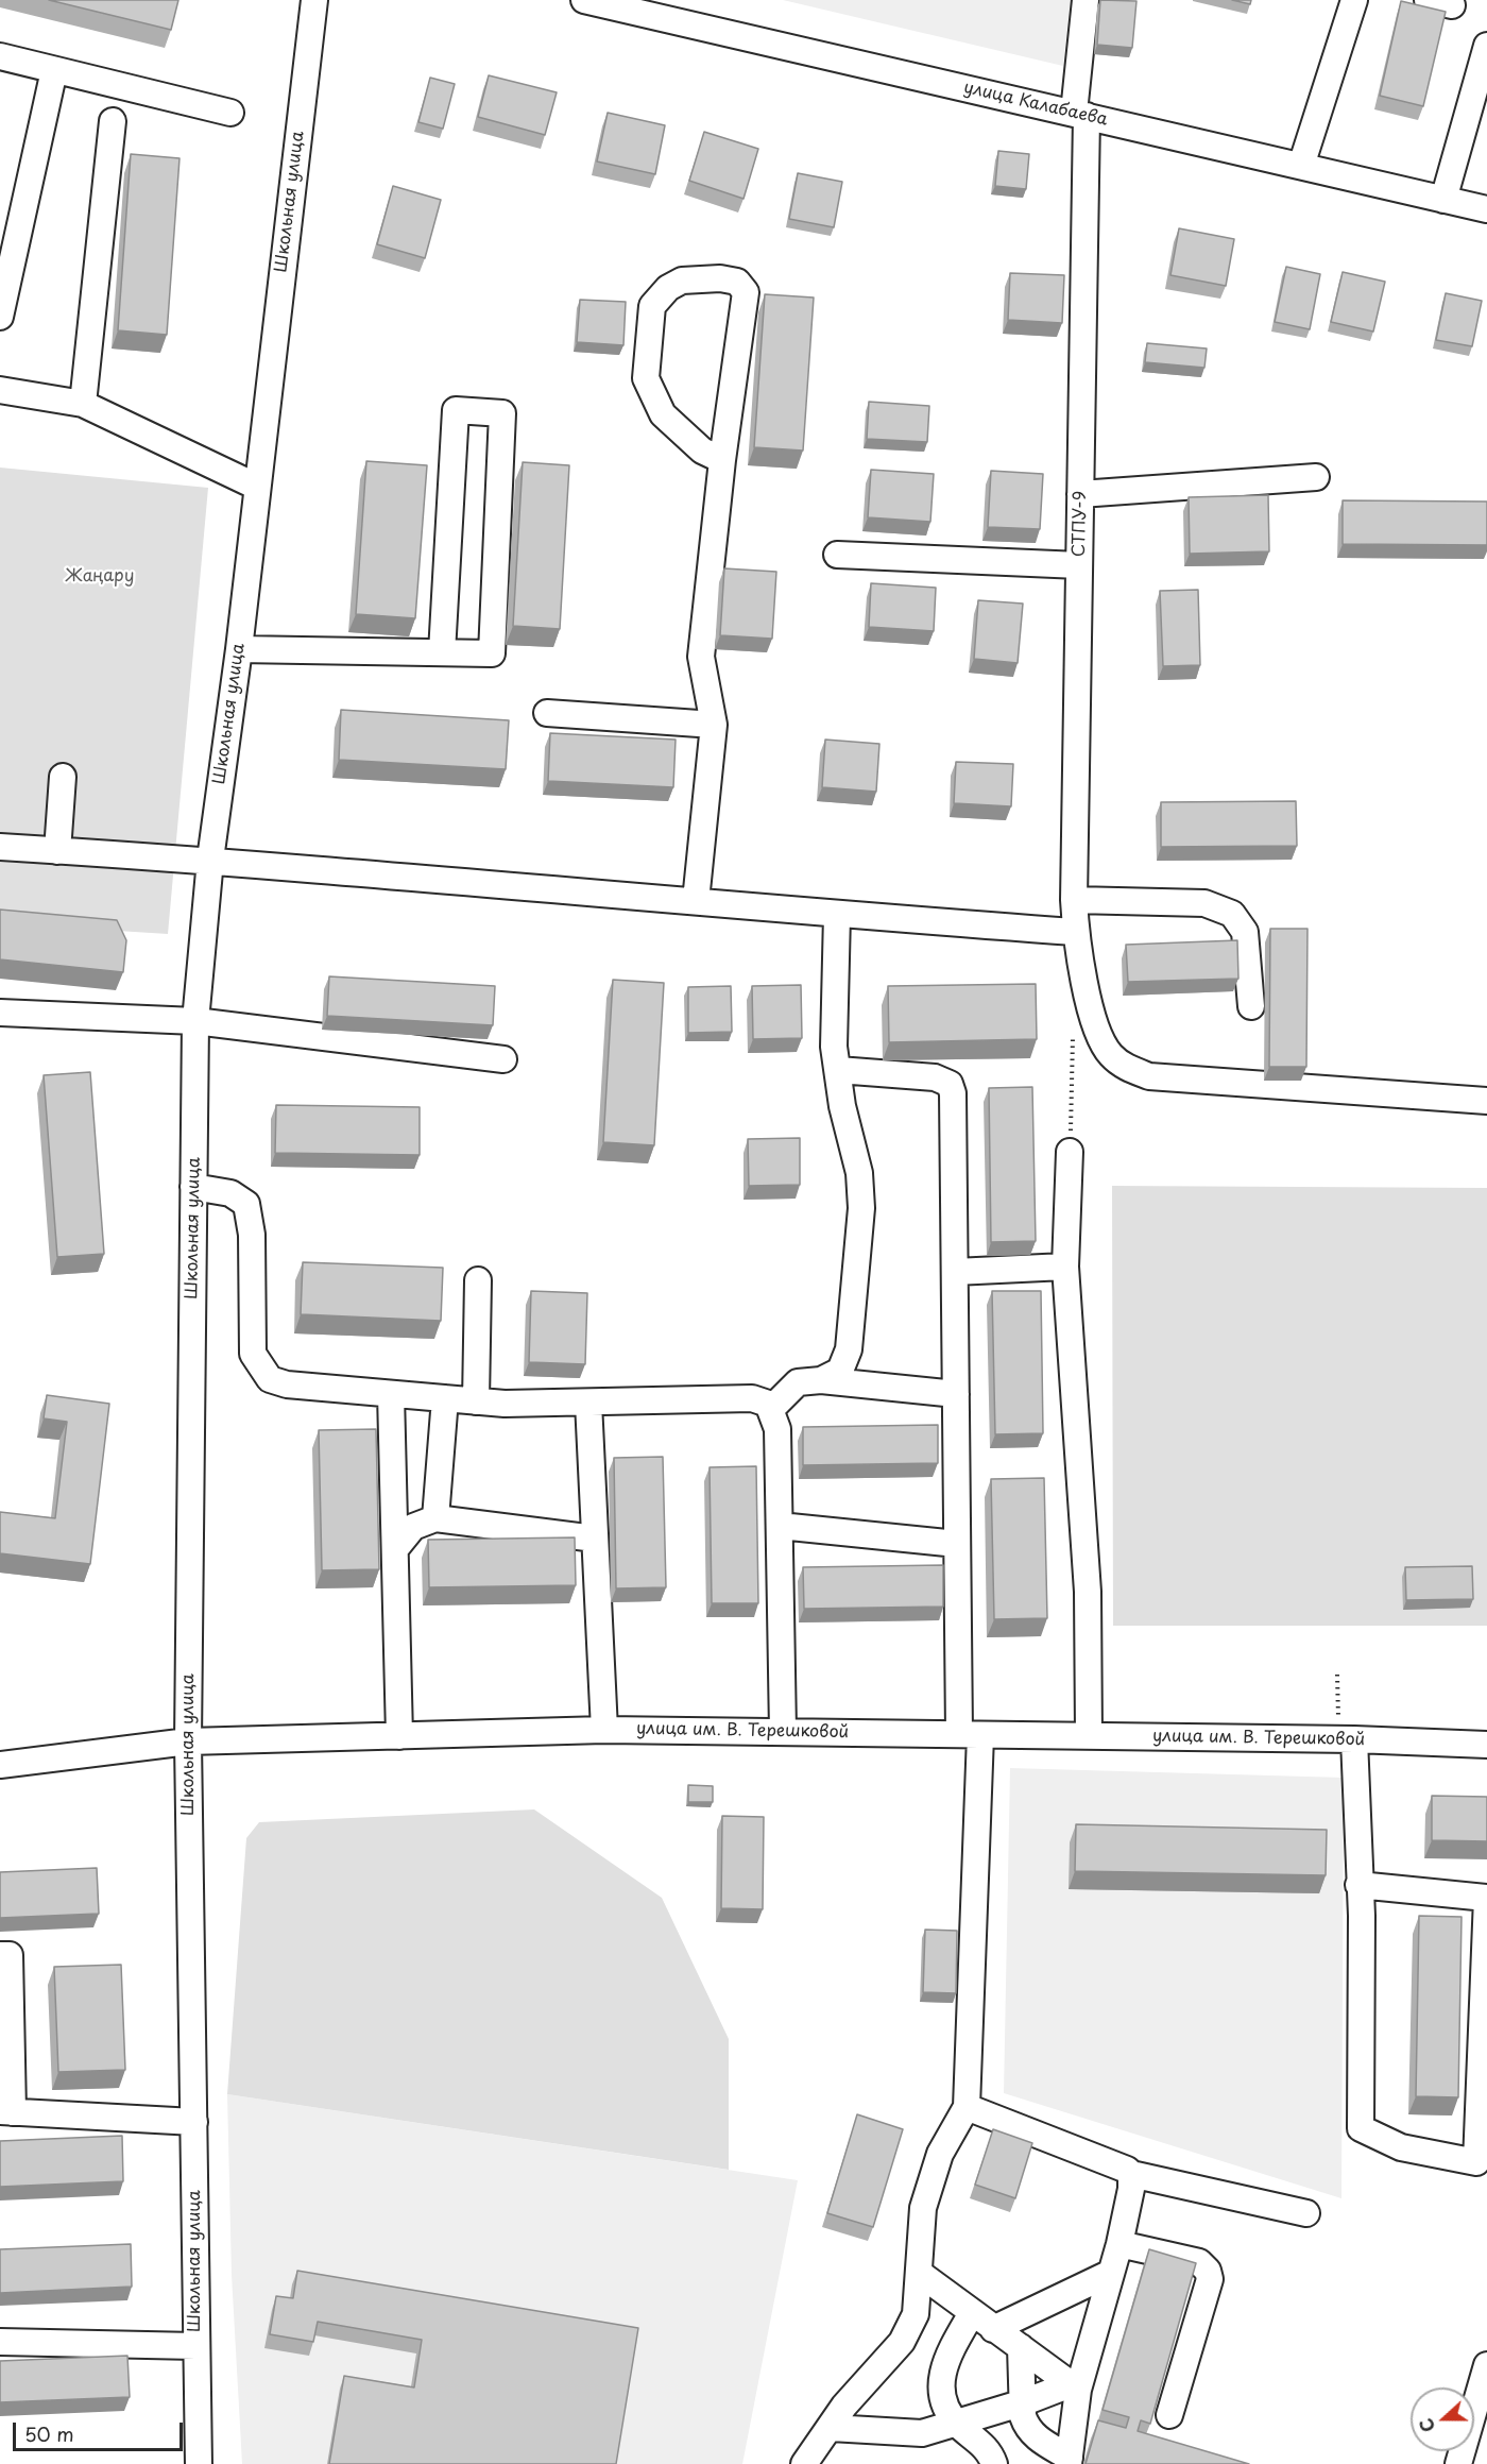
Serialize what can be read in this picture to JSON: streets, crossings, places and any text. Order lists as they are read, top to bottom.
{
  "streets": {
    "street": [
      "улица Калабаева",
      "Школьная улица",
      "СТПУ-9",
      "улица им. В. Терешковой"
    ]
  },
  "crossings": [
    ["улица Калабаева", "СТПУ-9"],
    ["Школьная улица", "улица им. В. Терешковой"]
  ],
  "parks": ["Жаңару"],
  "scale_bar": "50 m",
  "north": "left"
}
